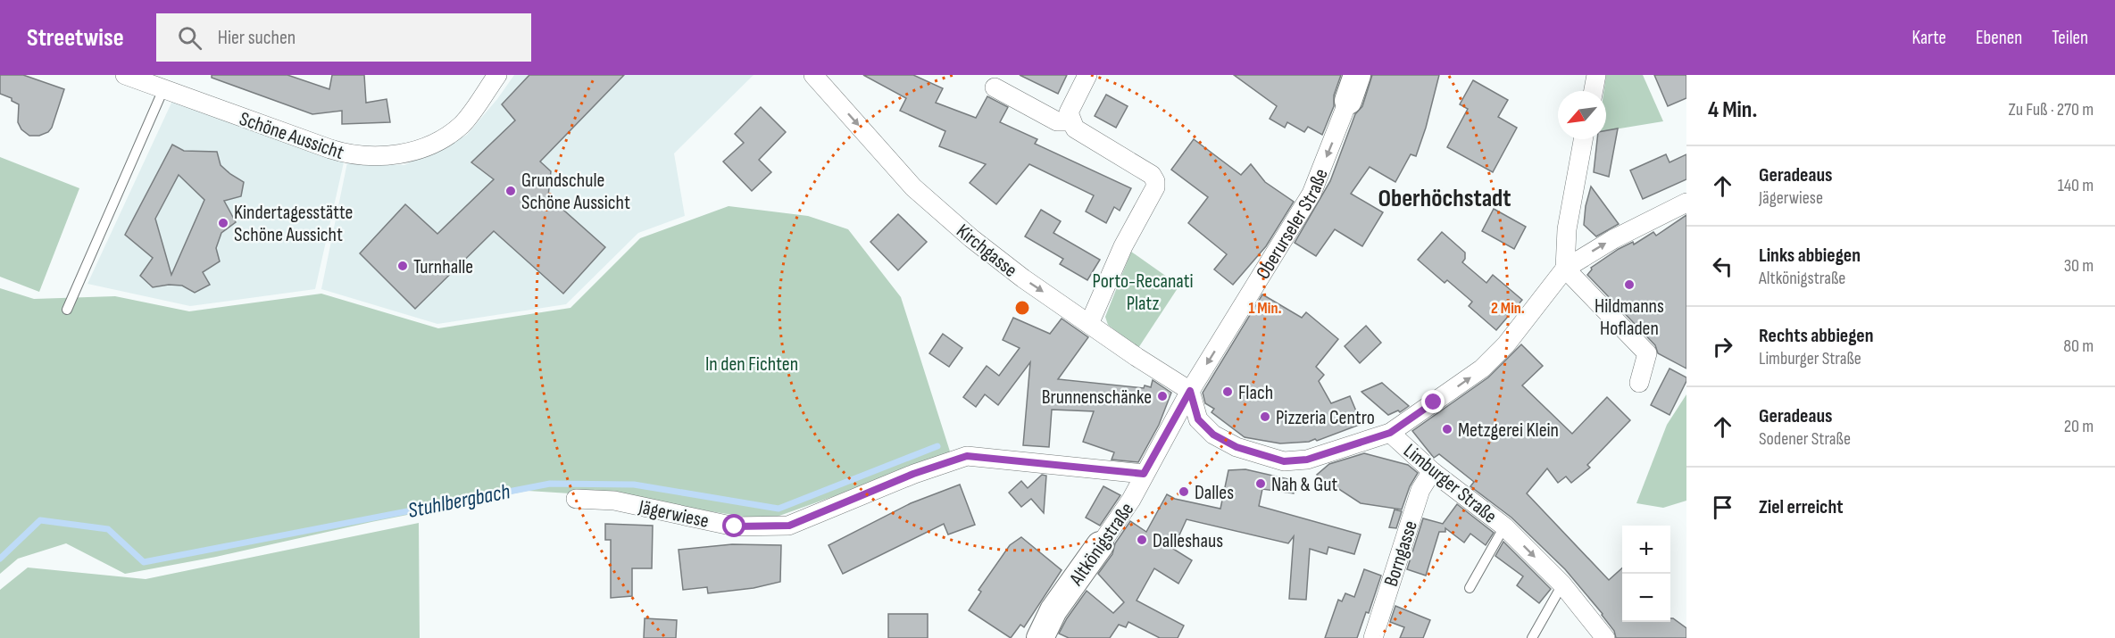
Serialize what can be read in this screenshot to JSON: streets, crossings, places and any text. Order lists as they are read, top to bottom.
{
  "streets": {
    "street": [
      "Schöne Aussicht",
      "Oberurseler Straße",
      "Kirchgasse",
      "Limburger Straße",
      "Jägerwiese",
      "Altkönigstraße",
      "Borngasse"
    ]
  },
  "crossings": [
    ["Oberurseler Straße", "Kirchgasse"],
    ["Oberurseler Straße", "Limburger Straße"],
    ["Oberurseler Straße", "Altkönigstraße"],
    ["Kirchgasse", "Limburger Straße"],
    ["Kirchgasse", "Altkönigstraße"],
    ["Limburger Straße", "Altkönigstraße"],
    ["Limburger Straße", "Borngasse"],
    ["Jägerwiese", "Altkönigstraße"]
  ],
  "one_way": ["Oberurseler Straße", "Kirchgasse"],
  "districts": ["Oberhöchstadt"],
  "water": ["Stuhlbergbach"],
  "parks": ["Porto-Recanati Platz", "In den Fichten"],
  "places": [
    "Grundschule Schöne Aussicht",
    "Kindertagesstätte Schöne Aussicht",
    "Turnhalle",
    "Hildmanns Hofladen",
    "Flach",
    "Brunnenschänke",
    "Pizzeria Centro",
    "Metzgerei Klein",
    "Nah & Gut",
    "Dalles",
    "Dalleshaus"
  ],
  "north": "bottom left",
  "page": {
    "header": "Streetwise",
    "search": "Hier suchen",
    "nav": ["Karte", "Ebenen", "Teilen"],
    "heading": ["4 Min.", "Zu Fuß · 270 m"],
    "list": [
      ["Geradeaus", "Jägerwiese", "140 m"],
      ["Links abbiegen", "Altkönigstraße", "30 m"],
      ["Rechts abbiegen", "Limburger Straße", "80 m"],
      ["Geradeaus", "Sodener Straße", "20 m"],
      "Ziel erreicht"
    ],
    "map_buttons": ["+", "−"]
  },
  "rings": ["1 Min.", "2 Min."]
}
